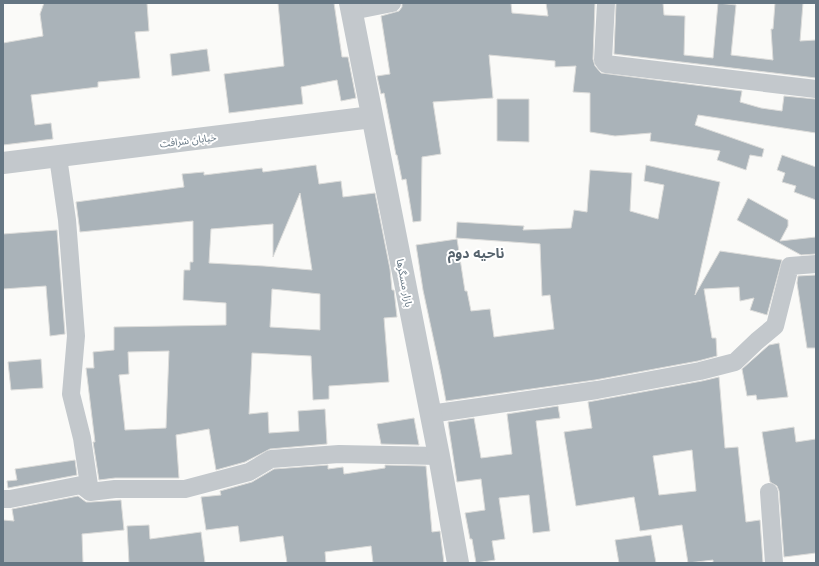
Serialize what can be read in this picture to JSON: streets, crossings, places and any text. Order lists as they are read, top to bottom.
{
  "streets": {
    "street": ["خیابان شرافت", "بازار مسگرها"]
  },
  "crossings": [
    ["خیابان شرافت", "بازار مسگرها"]
  ],
  "districts": ["ناحیه دوم"]
}
